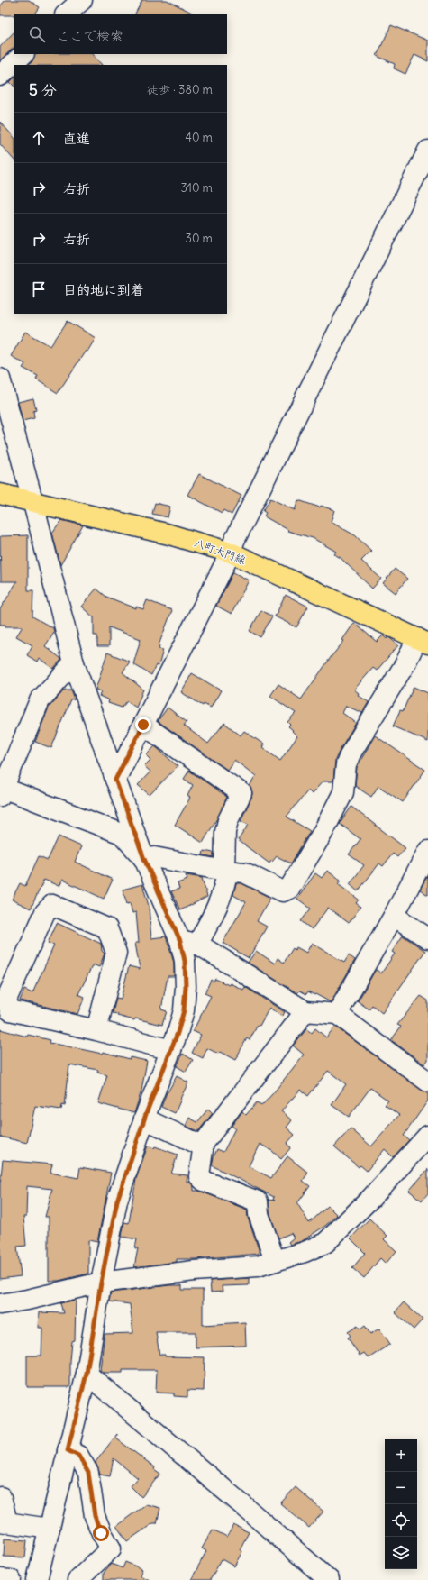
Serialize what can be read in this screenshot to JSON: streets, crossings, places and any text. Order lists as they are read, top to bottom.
{
  "streets": {
    "main road": ["八町大門線"]
  },
  "page": {
    "search": "ここで検索",
    "heading": ["5 分", "徒歩 · 380 m"],
    "list": [
      ["直進", "40 m"],
      ["右折", "310 m"],
      ["右折", "30 m"],
      "目的地に到着"
    ],
    "map_buttons": ["+", "−"]
  }
}
